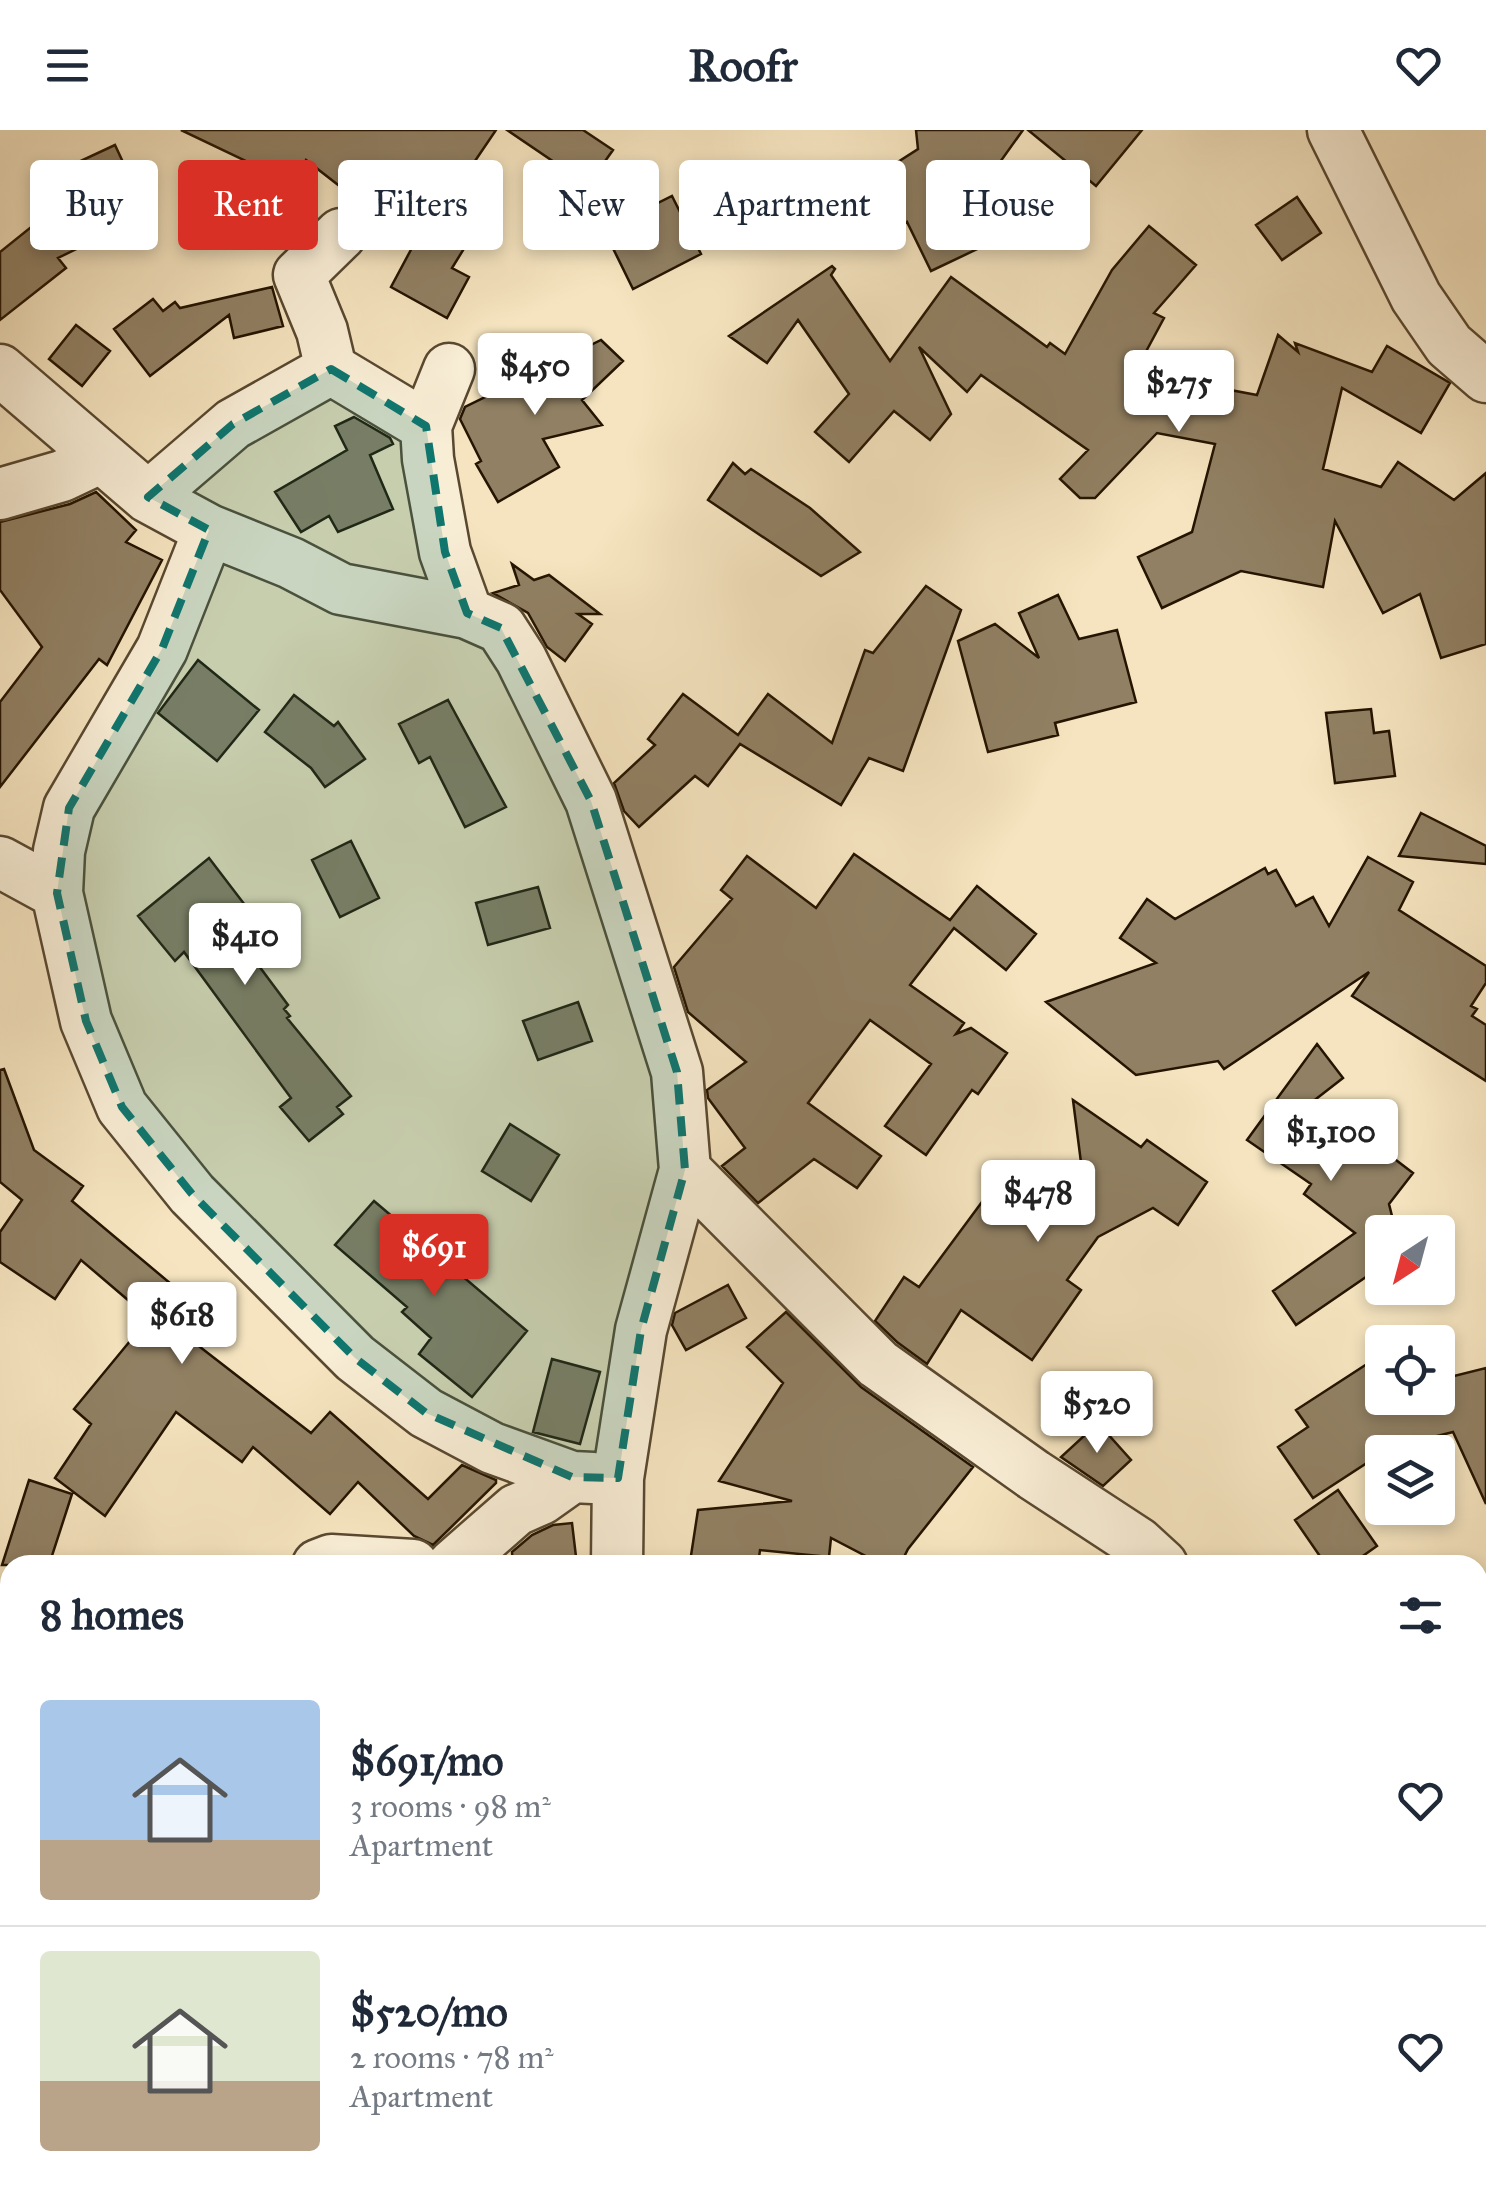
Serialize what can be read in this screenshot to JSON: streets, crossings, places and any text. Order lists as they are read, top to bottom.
{
  "north": "bottom left",
  "page": {
    "header": "Roofr",
    "chip": [
      "Buy",
      "Rent",
      "Filters",
      "New",
      "Apartment",
      "House"
    ],
    "price": [
      "$450",
      "$275",
      "$410",
      "$1,100",
      "$478",
      "$691",
      "$618",
      "$520"
    ],
    "heading": "8 homes",
    "list": [
      {
        "name": "$691/mo",
        "note": "3 rooms · 98 m² · Apartment"
      },
      {
        "name": "$520/mo",
        "note": "2 rooms · 78 m² · Apartment"
      }
    ]
  }
}
